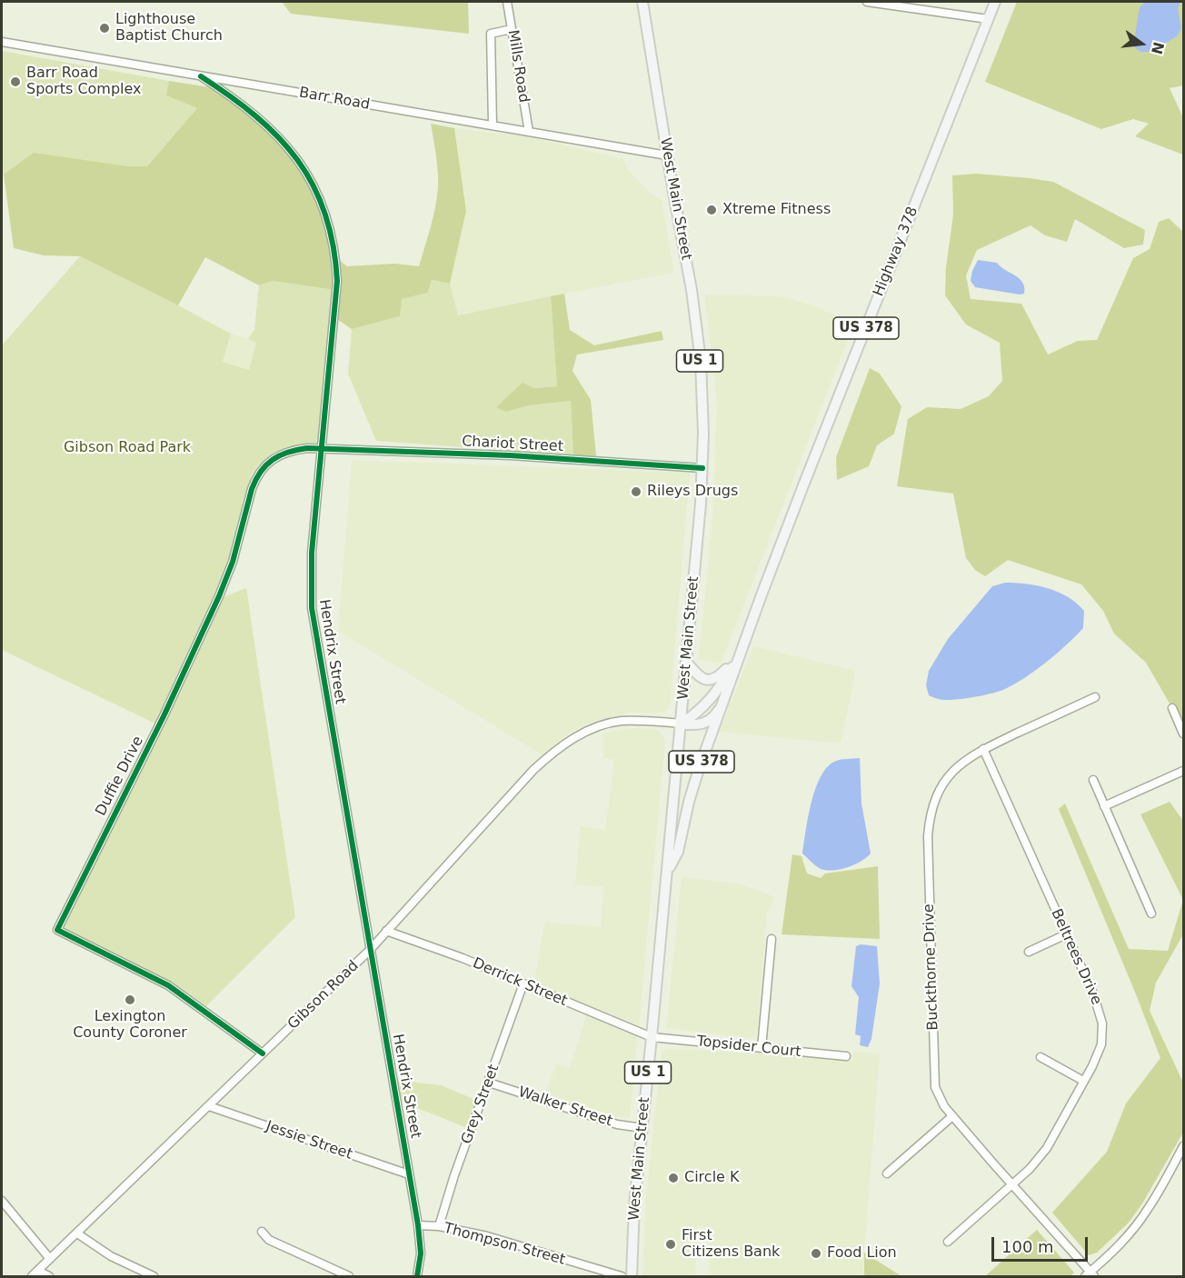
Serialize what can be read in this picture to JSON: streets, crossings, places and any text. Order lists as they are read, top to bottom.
{
  "streets": {
    "main road": [
      "West Main Street",
      "Highway 378",
      "US 378",
      "US 1"
    ],
    "street": [
      "Mills Road",
      "Barr Road",
      "Chariot Street",
      "Hendrix Street",
      "Duffie Drive",
      "Beltrees Drive",
      "Buckthorne Drive",
      "Derrick Street",
      "Gibson Road",
      "Topsider Court",
      "Grey Street",
      "Walker Street",
      "Jessie Street",
      "Thompson Street"
    ]
  },
  "crossings": [
    ["Mills Road", "Barr Road"],
    ["Barr Road", "West Main Street"],
    ["Barr Road", "Hendrix Street"],
    ["West Main Street", "US 378"],
    ["West Main Street", "Chariot Street"],
    ["West Main Street", "Derrick Street"],
    ["West Main Street", "Gibson Road"],
    ["West Main Street", "Topsider Court"],
    ["West Main Street", "Walker Street"],
    ["Highway 378", "US 378"],
    ["US 378", "Gibson Road"],
    ["Chariot Street", "Hendrix Street"],
    ["Chariot Street", "Duffie Drive"],
    ["Hendrix Street", "Duffie Drive"],
    ["Hendrix Street", "Gibson Road"],
    ["Hendrix Street", "Jessie Street"],
    ["Hendrix Street", "Thompson Street"],
    ["Duffie Drive", "Gibson Road"],
    ["Beltrees Drive", "Buckthorne Drive"],
    ["Derrick Street", "Gibson Road"],
    ["Derrick Street", "Topsider Court"],
    ["Derrick Street", "Grey Street"],
    ["Gibson Road", "Jessie Street"],
    ["Grey Street", "Walker Street"],
    ["Grey Street", "Thompson Street"]
  ],
  "parks": ["Gibson Road Park"],
  "places": [
    "Lighthouse Baptist Church",
    "Barr Road Sports Complex",
    "Xtreme Fitness",
    "Rileys Drugs",
    "Lexington County Coroner",
    "Circle K",
    "First Citizens Bank",
    "Food Lion"
  ],
  "scale_bar": "100 m",
  "north": "right"
}
